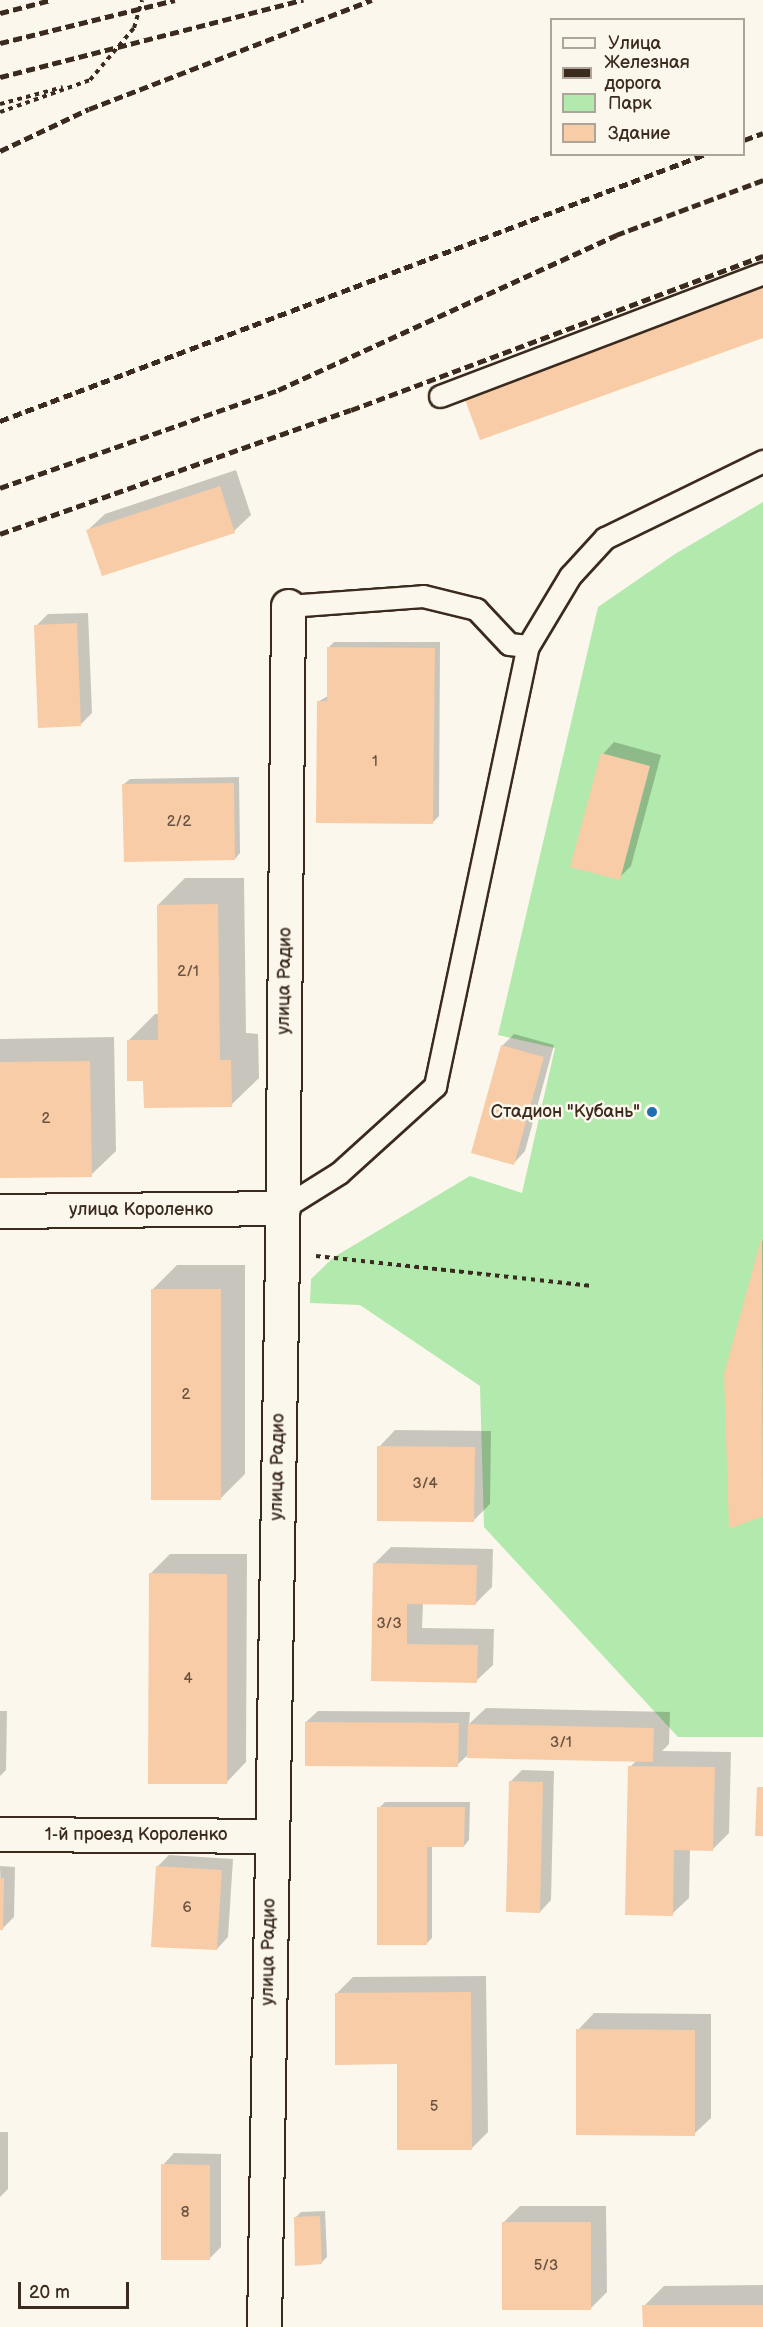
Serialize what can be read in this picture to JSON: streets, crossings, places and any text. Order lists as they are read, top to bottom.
{
  "streets": {
    "street": ["улица Радио", "улица Короленко", "1-й проезд Короленко"]
  },
  "crossings": [
    ["улица Радио", "улица Короленко"],
    ["улица Радио", "1-й проезд Короленко"]
  ],
  "places": ["Стадион \"Кубань\""],
  "house_numbers": [
    "1",
    "2/2",
    "2/1",
    "2",
    "2",
    "3/4",
    "3/3",
    "4",
    "3/1",
    "6",
    "5",
    "8",
    "5/3"
  ],
  "legend": [
    "Улица",
    "Железная дорога",
    "Парк",
    "Здание"
  ],
  "scale_bar": "20 m"
}
